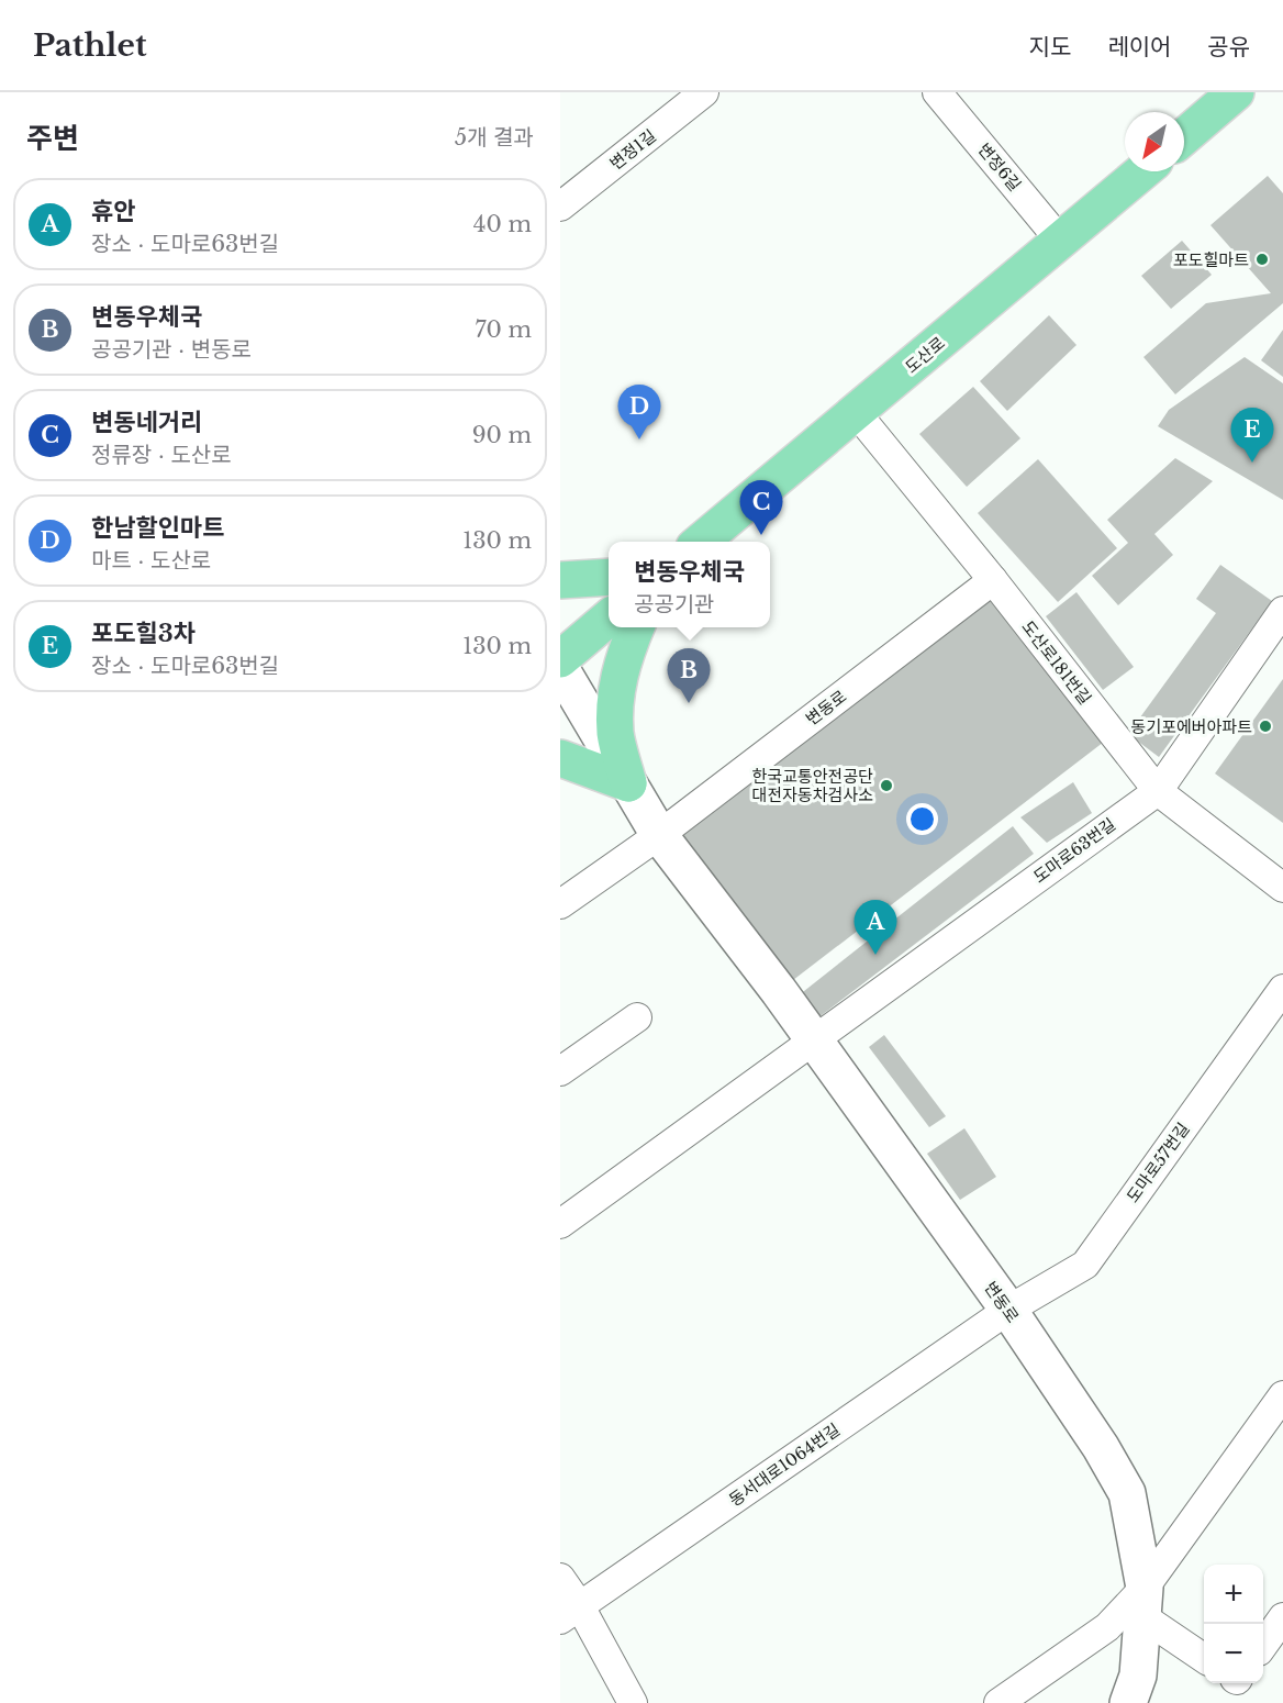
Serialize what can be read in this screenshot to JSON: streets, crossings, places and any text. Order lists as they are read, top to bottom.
{
  "streets": {
    "main road": ["도산로"],
    "street": [
      "변정1길",
      "변정6길",
      "도산로181번길",
      "변동로",
      "도마로63번길",
      "도마로57번길",
      "동서대로1064번길"
    ]
  },
  "crossings": [
    ["변정6길", "도산로"],
    ["도산로", "도산로181번길"],
    ["도산로181번길", "변동로"],
    ["도산로181번길", "도마로63번길"],
    ["변동로", "도마로63번길"],
    ["변동로", "도마로57번길"],
    ["변동로", "동서대로1064번길"],
    ["도마로57번길", "동서대로1064번길"]
  ],
  "places": ["포도힐마트", "동기포에버아파트", "한국교통안전공단 대전자동차검사소"],
  "north": "bottom left",
  "page": {
    "header": "Pathlet",
    "nav": ["지도", "레이어", "공유"],
    "heading": ["주변", "5개 결과"],
    "list": [
      {
        "mark": "A",
        "name": "휴안",
        "note": "장소 · 도마로63번길",
        "value": "40 m"
      },
      {
        "mark": "B",
        "name": "변동우체국",
        "note": "공공기관 · 변동로",
        "value": "70 m"
      },
      {
        "mark": "C",
        "name": "변동네거리",
        "note": "정류장 · 도산로",
        "value": "90 m"
      },
      {
        "mark": "D",
        "name": "한남할인마트",
        "note": "마트 · 도산로",
        "value": "130 m"
      },
      {
        "mark": "E",
        "name": "포도힐3차",
        "note": "장소 · 도마로63번길",
        "value": "130 m"
      }
    ],
    "pins": [
      "D",
      "E",
      "C",
      "B",
      "A"
    ],
    "popup": ["변동우체국", "공공기관"],
    "map_buttons": ["+", "−"]
  }
}
